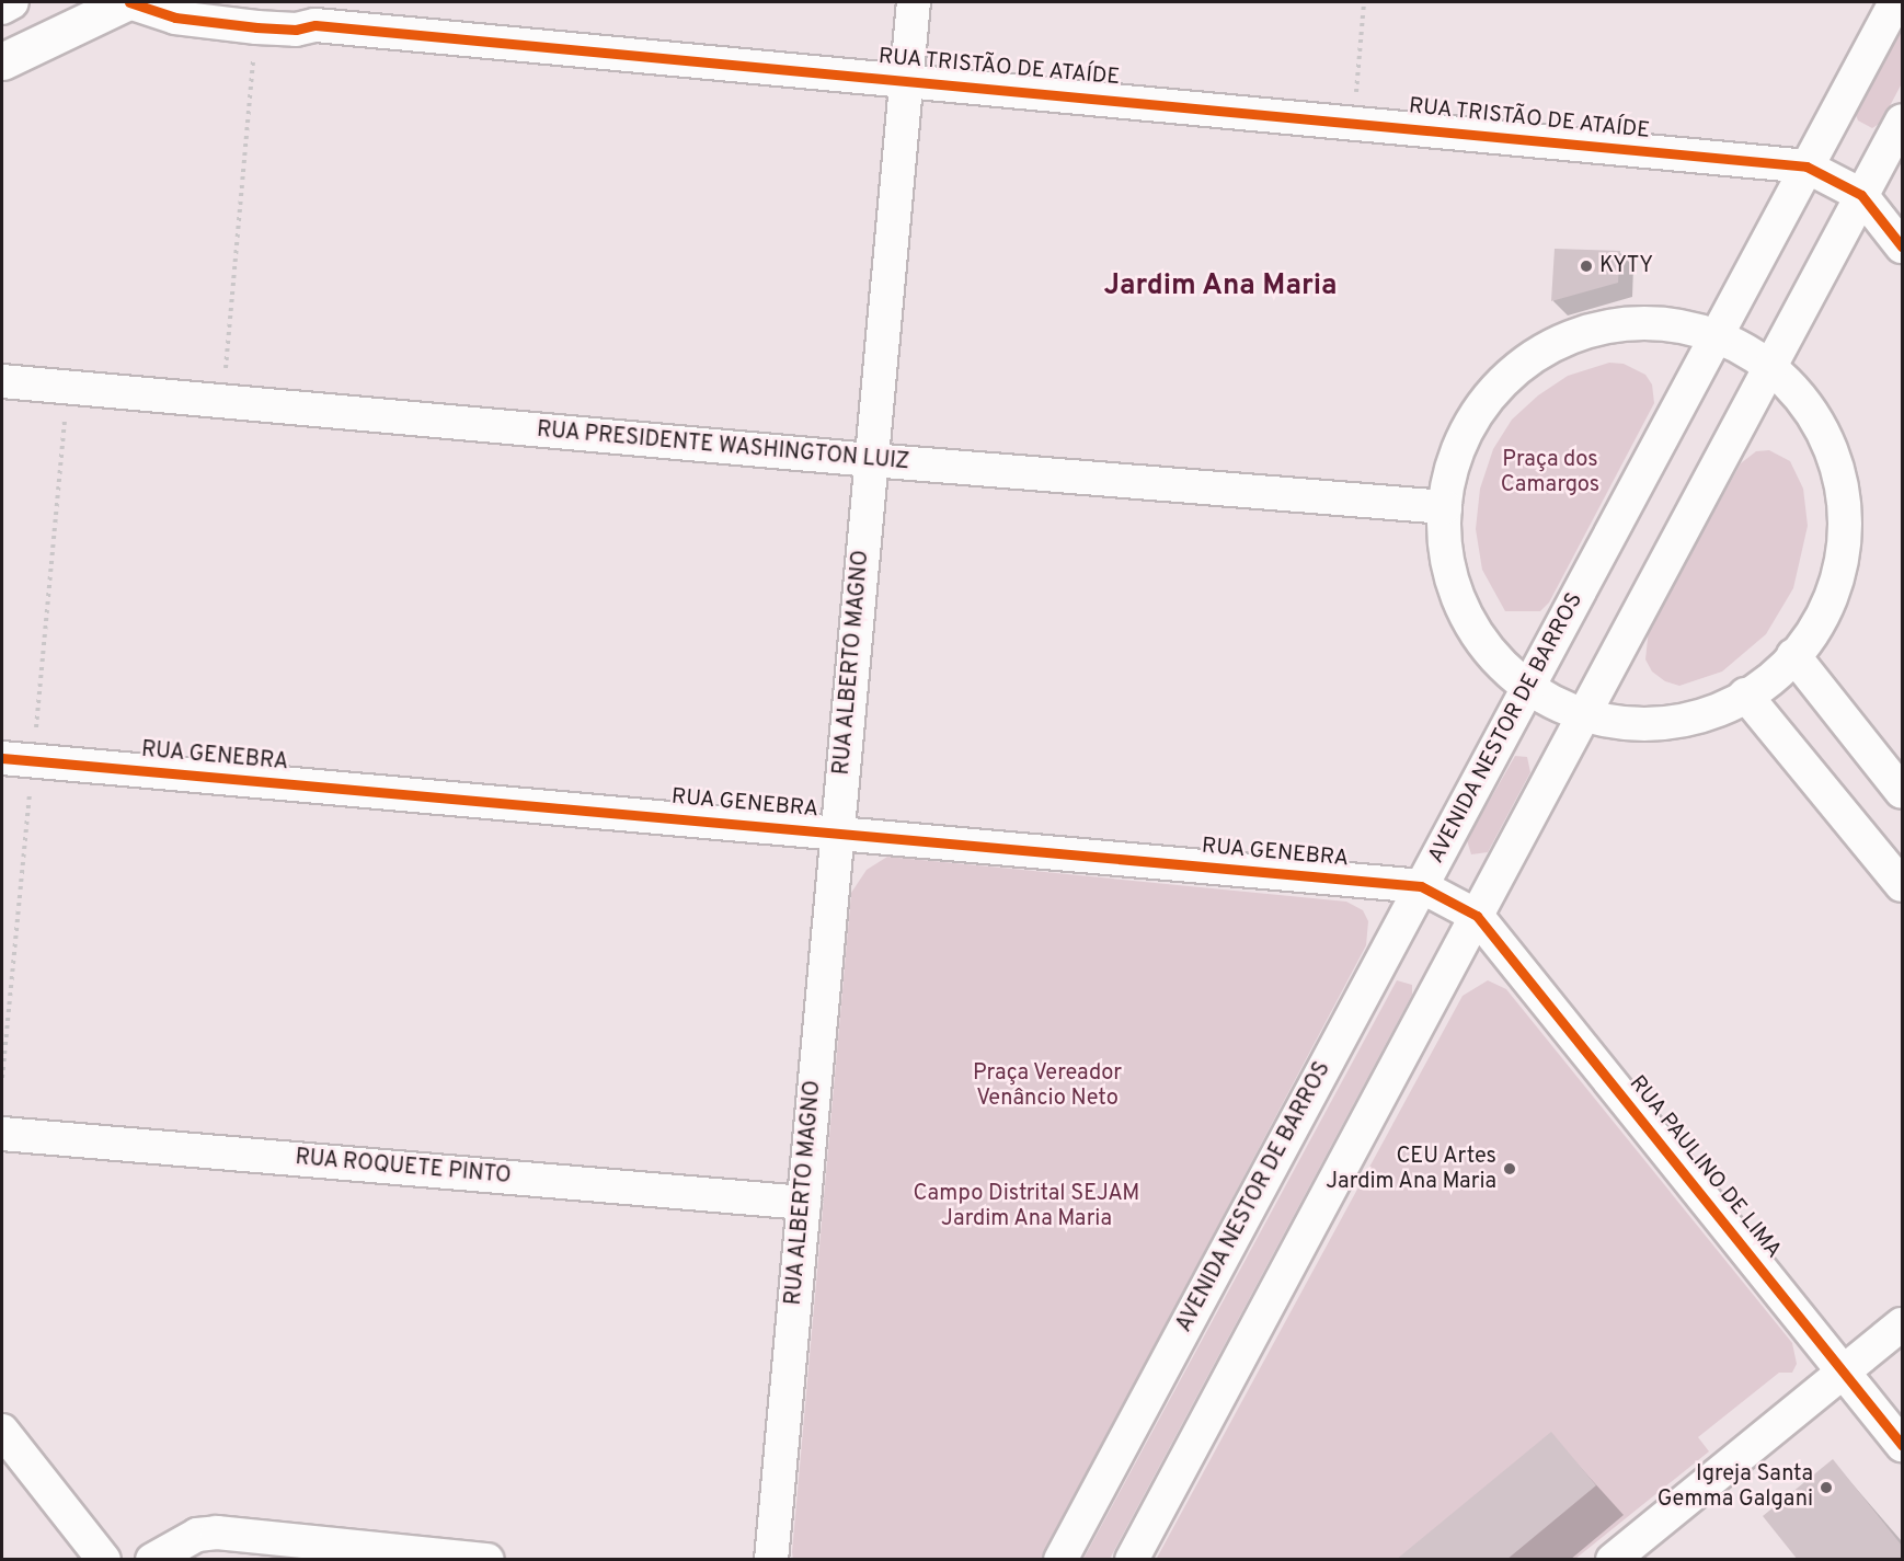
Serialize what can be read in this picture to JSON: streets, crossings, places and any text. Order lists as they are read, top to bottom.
{
  "streets": {
    "street": [
      "RUA TRISTÃO DE ATAÍDE",
      "RUA PRESIDENTE WASHINGTON LUIZ",
      "RUA ALBERTO MAGNO",
      "AVENIDA NESTOR DE BARROS",
      "RUA GENEBRA",
      "RUA ROQUETE PINTO",
      "RUA PAULINO DE LIMA"
    ]
  },
  "crossings": [
    ["RUA TRISTÃO DE ATAÍDE", "RUA ALBERTO MAGNO"],
    ["RUA TRISTÃO DE ATAÍDE", "AVENIDA NESTOR DE BARROS"],
    ["RUA PRESIDENTE WASHINGTON LUIZ", "RUA ALBERTO MAGNO"],
    ["RUA ALBERTO MAGNO", "RUA GENEBRA"],
    ["RUA ALBERTO MAGNO", "RUA ROQUETE PINTO"],
    ["AVENIDA NESTOR DE BARROS", "RUA GENEBRA"],
    ["RUA GENEBRA", "RUA PAULINO DE LIMA"]
  ],
  "districts": ["Jardim Ana Maria"],
  "parks": ["Praça dos Camargos", "Praça Vereador Venâncio Neto", "Campo Distrital SEJAM Jardim Ana Maria"],
  "places": ["KYTY", "CEU Artes Jardim Ana Maria", "Igreja Santa Gemma Galgani"]
}
